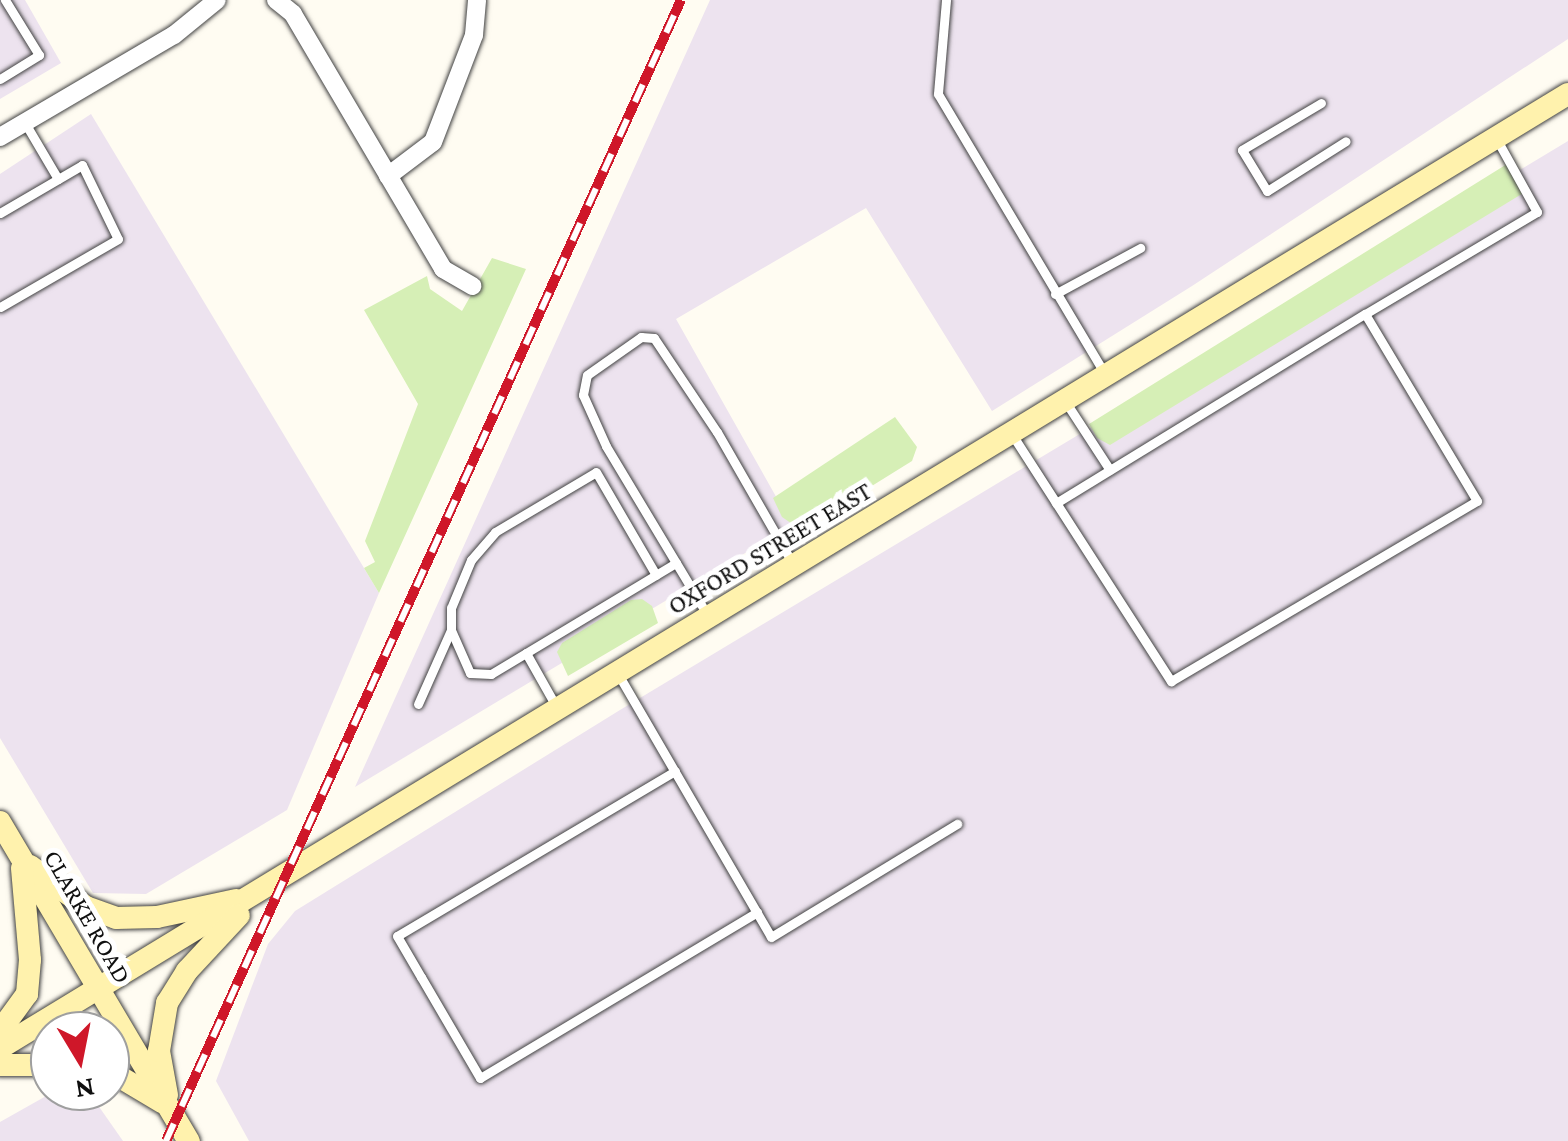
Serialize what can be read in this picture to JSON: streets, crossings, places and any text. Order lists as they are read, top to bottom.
{
  "streets": {
    "main road": ["OXFORD STREET EAST", "CLARKE ROAD"]
  },
  "crossings": [
    ["OXFORD STREET EAST", "CLARKE ROAD"]
  ],
  "north": "bottom"
}
